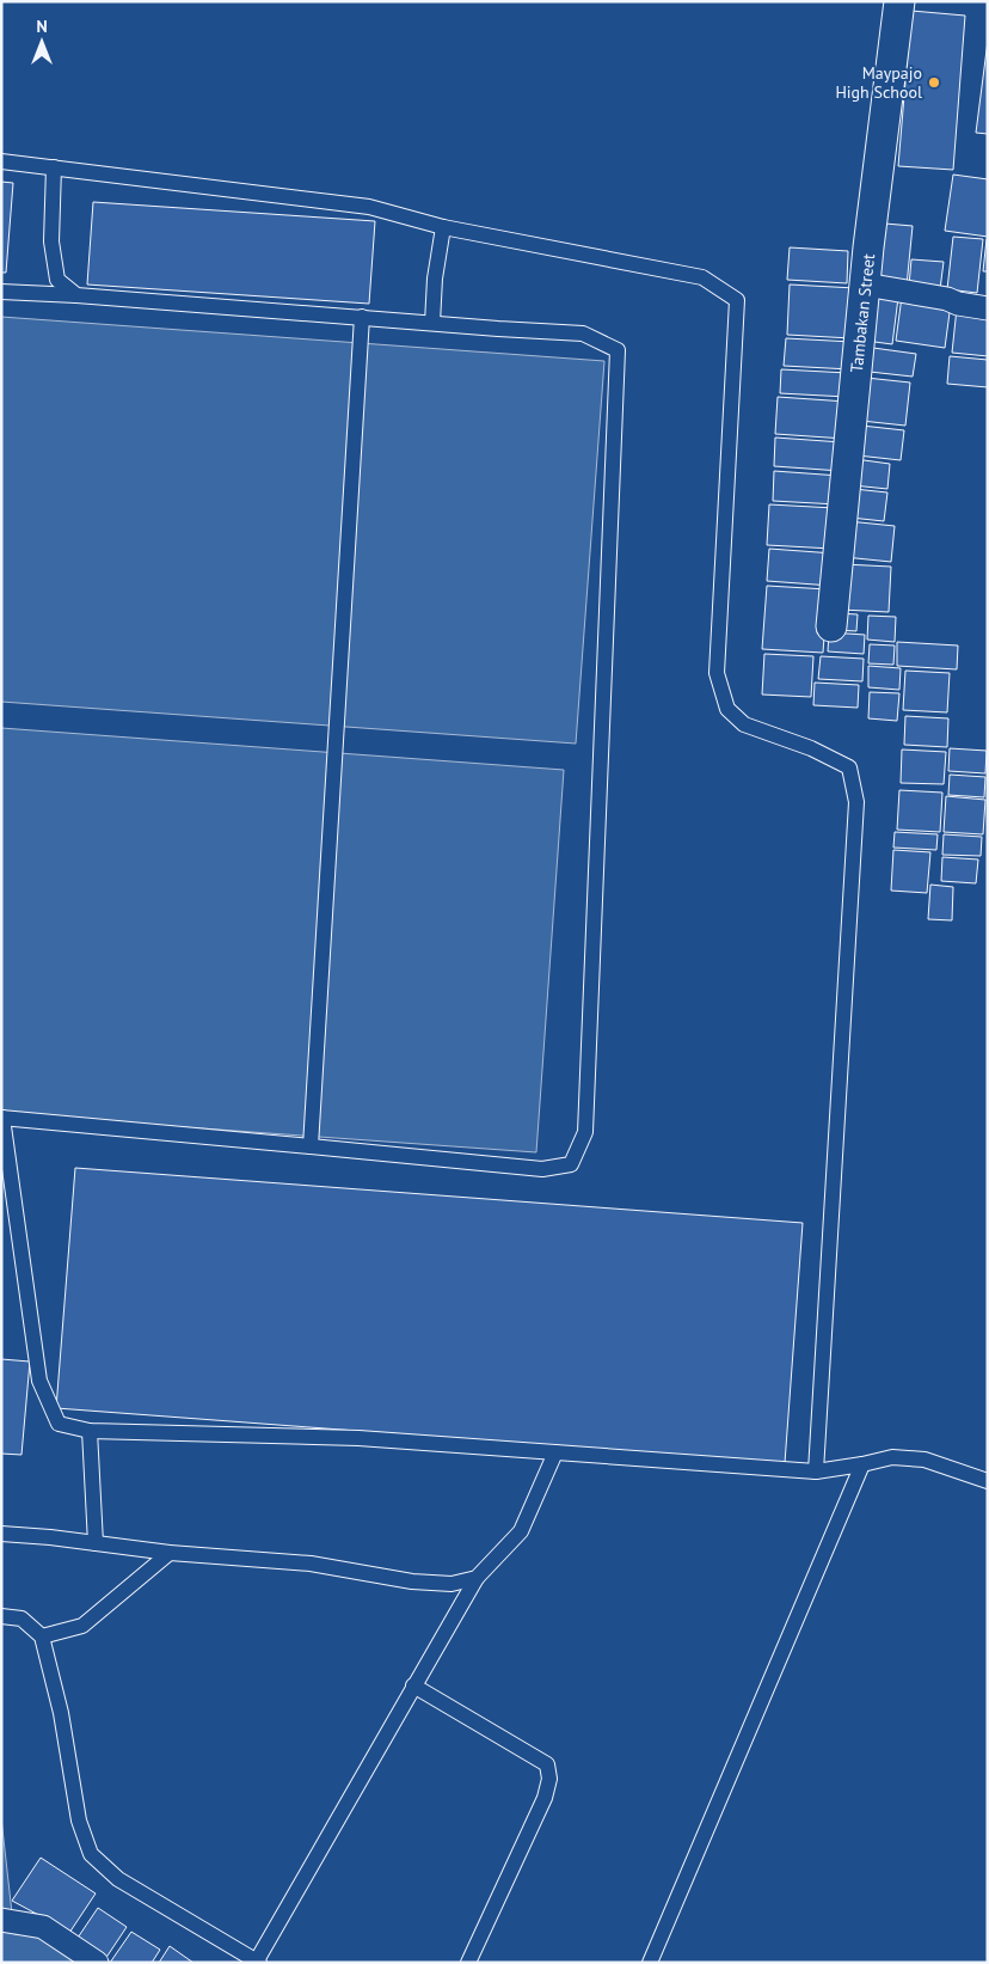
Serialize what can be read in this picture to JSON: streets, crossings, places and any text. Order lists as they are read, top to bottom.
{
  "streets": {
    "street": ["Tambakan Street"]
  },
  "places": ["Maypajo High School"],
  "north": "top"
}
